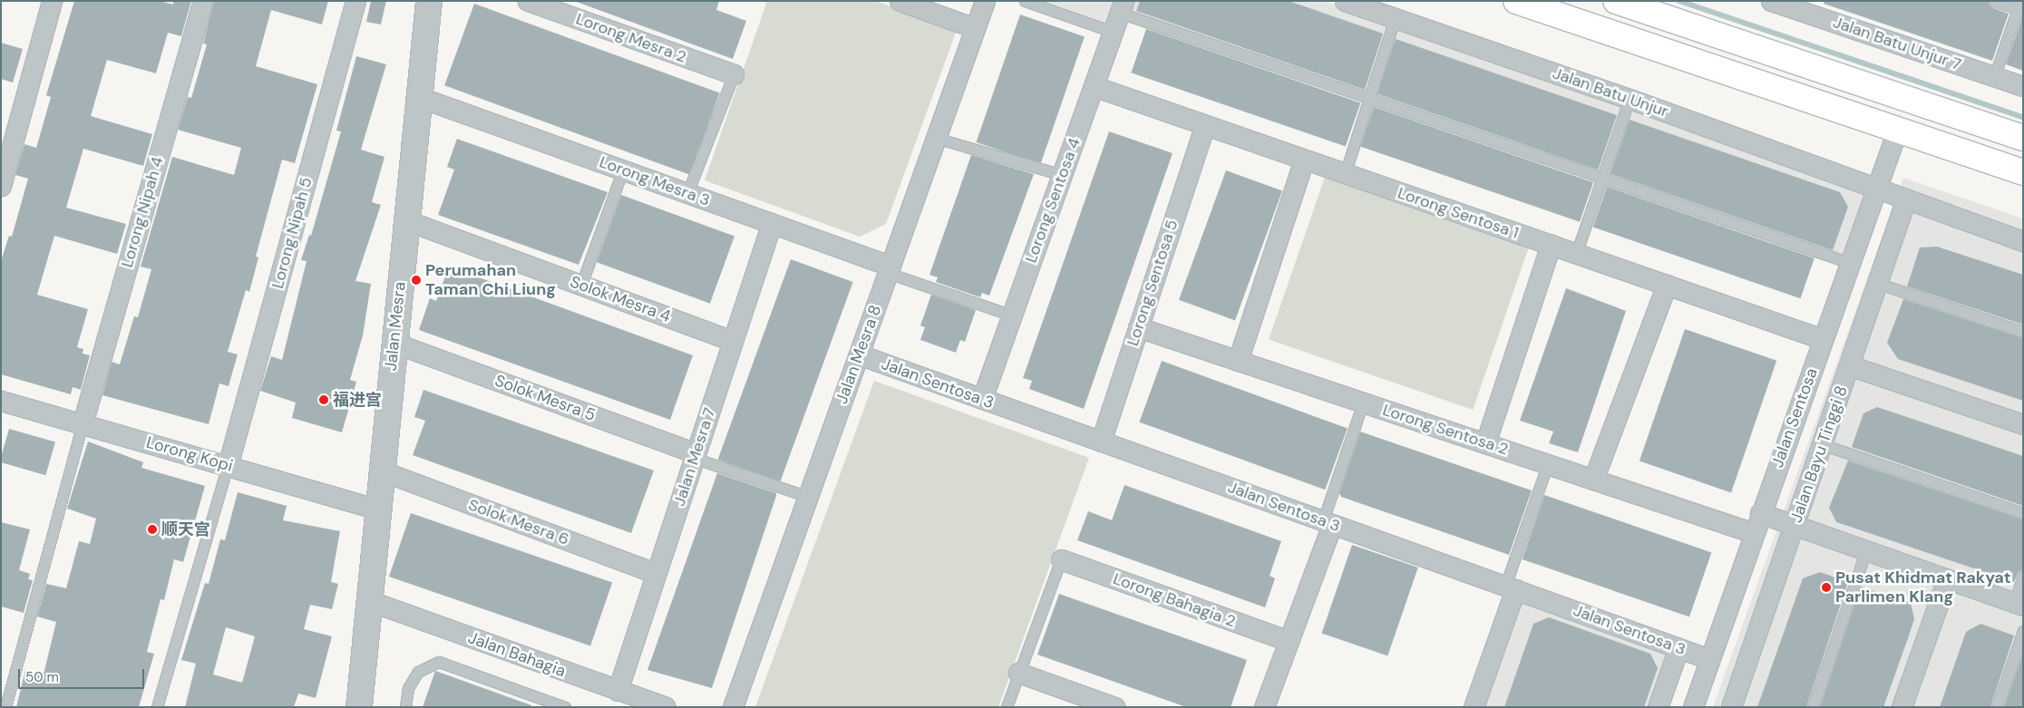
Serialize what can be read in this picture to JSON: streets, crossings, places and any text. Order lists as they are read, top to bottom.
{
  "streets": {
    "street": [
      "Lorong Mesra 2",
      "Jalan Batu Unjur 7",
      "Jalan Batu Unjur",
      "Lorong Mesra 3",
      "Lorong Sentosa 4",
      "Lorong Nipah 4",
      "Lorong Sentosa 1",
      "Lorong Nipah 5",
      "Lorong Sentosa 5",
      "Solok Mesra 4",
      "Jalan Mesra",
      "Jalan Mesra 8",
      "Jalan Sentosa 3",
      "Solok Mesra 5",
      "Jalan Sentosa",
      "Lorong Sentosa 2",
      "Lorong Kopi",
      "Jalan Bayu Tinggi 8",
      "Jalan Mesra 7",
      "Solok Mesra 6",
      "Lorong Bahagia 2",
      "Jalan Bahagia"
    ]
  },
  "crossings": [
    ["Jalan Batu Unjur", "Jalan Sentosa"],
    ["Jalan Batu Unjur", "Jalan Bayu Tinggi 8"],
    ["Lorong Mesra 3", "Jalan Mesra"],
    ["Lorong Mesra 3", "Jalan Mesra 8"],
    ["Lorong Mesra 3", "Jalan Mesra 7"],
    ["Lorong Sentosa 4", "Lorong Sentosa 1"],
    ["Lorong Sentosa 4", "Jalan Sentosa 3"],
    ["Lorong Nipah 4", "Lorong Kopi"],
    ["Lorong Sentosa 1", "Lorong Sentosa 5"],
    ["Lorong Sentosa 1", "Jalan Sentosa"],
    ["Lorong Nipah 5", "Lorong Kopi"],
    ["Lorong Sentosa 5", "Jalan Sentosa 3"],
    ["Lorong Sentosa 5", "Lorong Sentosa 2"],
    ["Solok Mesra 4", "Jalan Mesra"],
    ["Solok Mesra 4", "Jalan Mesra 7"],
    ["Jalan Mesra", "Solok Mesra 5"],
    ["Jalan Mesra", "Lorong Kopi"],
    ["Jalan Mesra", "Solok Mesra 6"],
    ["Jalan Mesra", "Jalan Bahagia"],
    ["Jalan Mesra 8", "Jalan Sentosa 3"],
    ["Jalan Sentosa 3", "Jalan Sentosa"],
    ["Solok Mesra 5", "Jalan Mesra 7"],
    ["Jalan Sentosa", "Lorong Sentosa 2"],
    ["Jalan Mesra 7", "Solok Mesra 6"],
    ["Jalan Mesra 7", "Jalan Bahagia"]
  ],
  "places": [
    "Perumahan Taman Chi Liung",
    "福进宫",
    "顺天宫",
    "Pusat Khidmat Rakyat Parlimen Klang"
  ],
  "scale_bar": "50 m"
}
